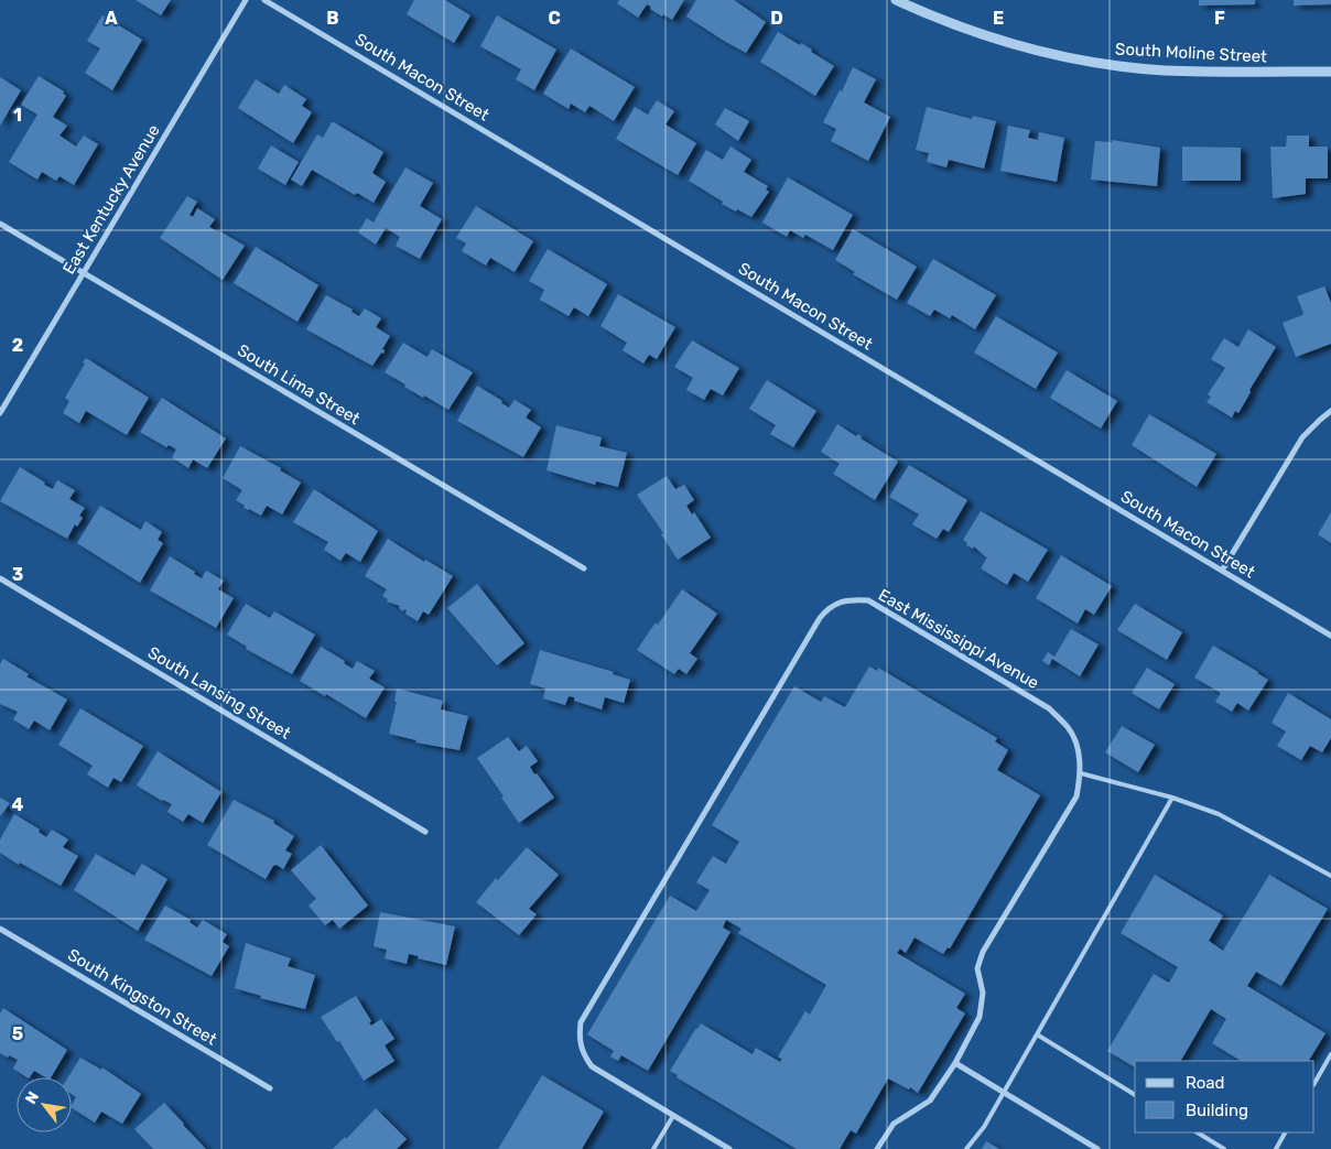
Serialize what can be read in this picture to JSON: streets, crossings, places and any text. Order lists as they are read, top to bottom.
{
  "streets": {
    "street": [
      "South Moline Street",
      "South Macon Street",
      "East Kentucky Avenue",
      "South Lima Street",
      "East Mississippi Avenue",
      "South Lansing Street",
      "South Kingston Street"
    ]
  },
  "crossings": [
    ["East Kentucky Avenue", "South Lima Street"]
  ],
  "legend": ["Road", "Building"],
  "north": "top left",
  "grid": {
    "columns": [
      "A",
      "B",
      "C",
      "D",
      "E",
      "F"
    ],
    "rows": [
      "1",
      "2",
      "3",
      "4",
      "5"
    ]
  }
}
